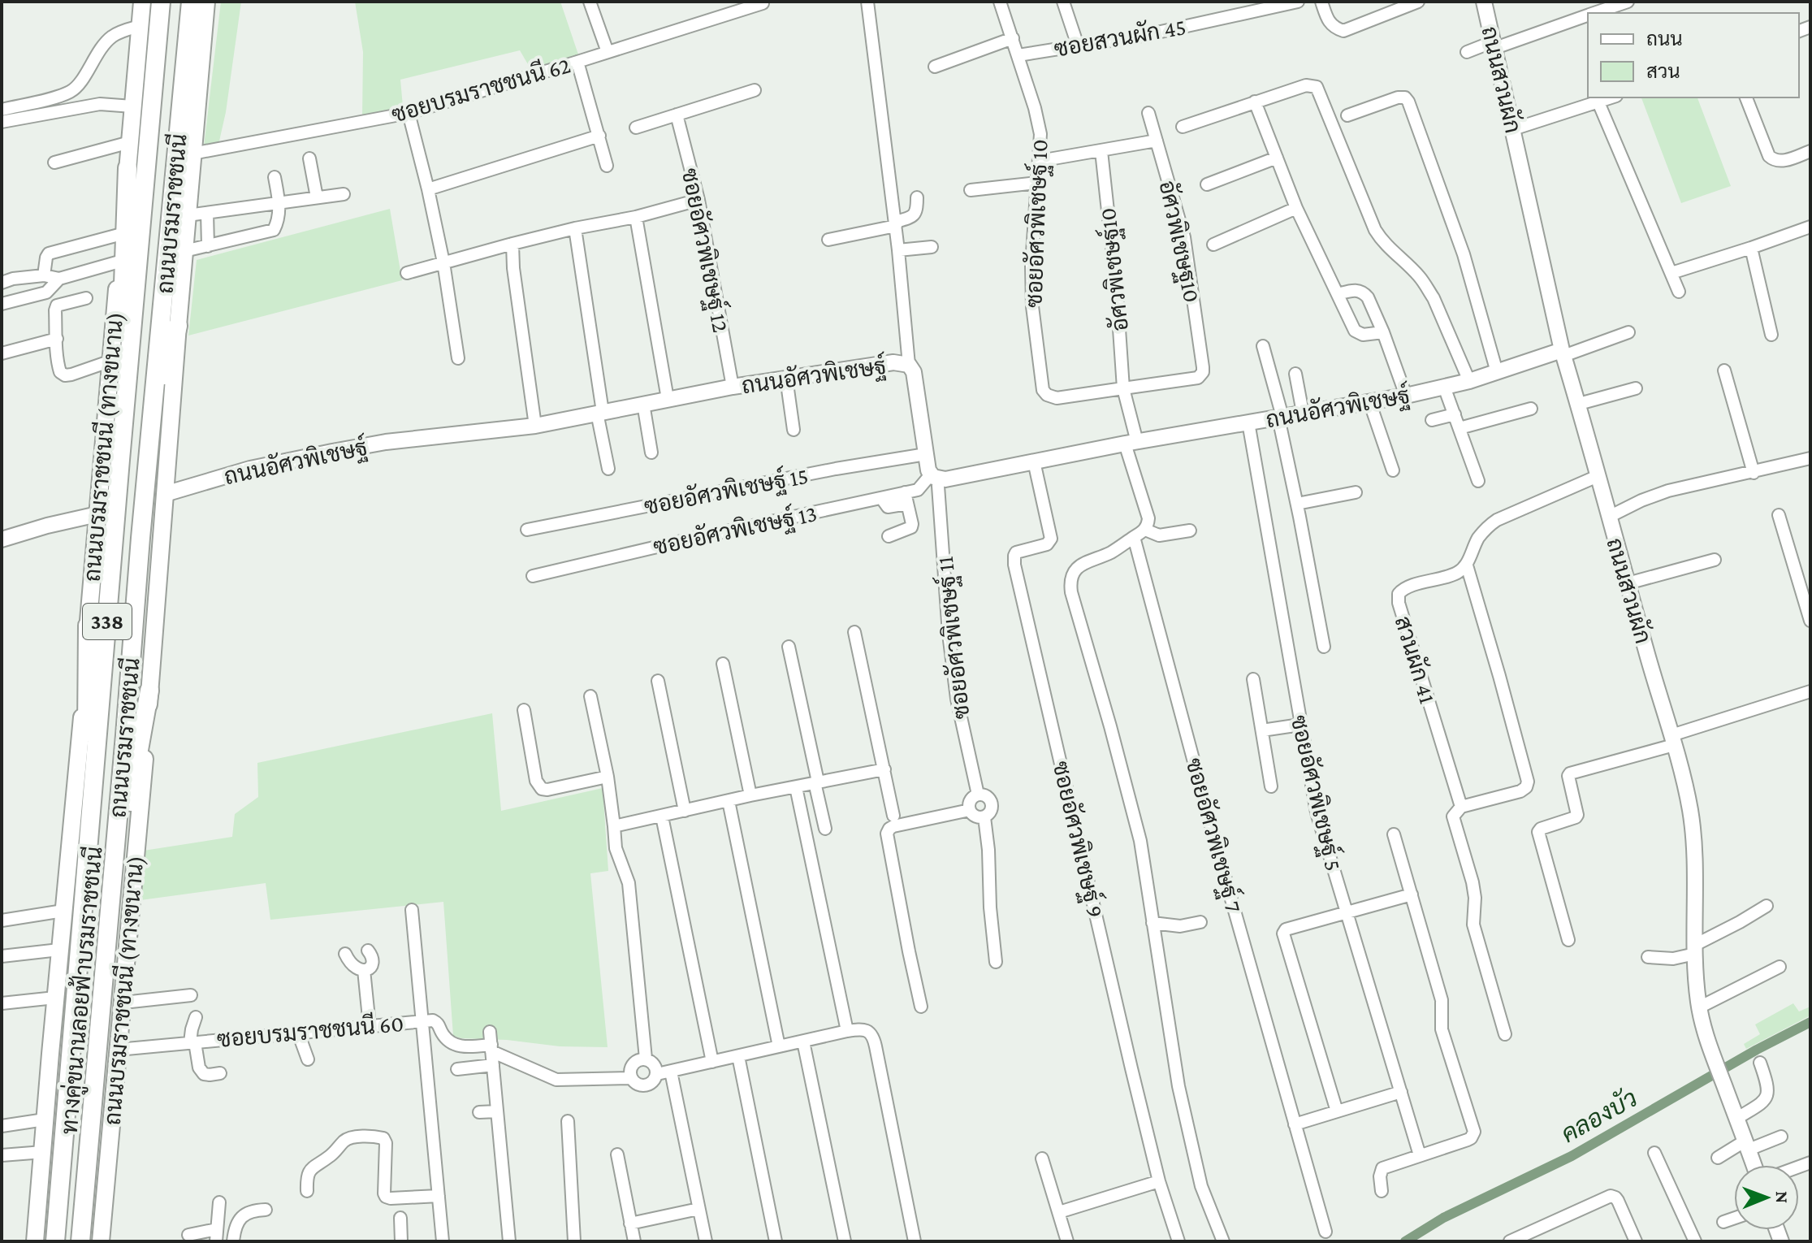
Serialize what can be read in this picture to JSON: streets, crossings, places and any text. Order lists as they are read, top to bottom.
{
  "streets": {
    "main road": [
      "ถนนบรมราชชนนี",
      "ถนนบรมราชชนนี (ทางขนาน)",
      "338",
      "ทางคู่ขนานลอยฟ้าบรมราชชนนี"
    ],
    "street": [
      "ซอยสวนผัก 45",
      "ถนนสวนผัก",
      "ซอยบรมราชชนนี 62",
      "ซอยอัศวพิเชษฐ์ 10",
      "อัศวพิเชษฐ10",
      "ซอยอัศวพิเชษฐ์ 12",
      "อัศวพิเชษฐ์10",
      "ถนนอัศวพิเชษฐ์",
      "ซอยอัศวพิเชษฐ์ 15",
      "ซอยอัศวพิเชษฐ์ 13",
      "ซอยอัศวพิเชษฐ์ 11",
      "สวนผัก 41",
      "ซอยอัศวพิเชษฐ์ 5",
      "ซอยอัศวพิเชษฐ์ 7",
      "ซอยอัศวพิเชษฐ์ 9",
      "ซอยบรมราชชนนี 60"
    ]
  },
  "crossings": [
    ["ซอยสวนผัก 45", "ซอยอัศวพิเชษฐ์ 10"],
    ["ถนนสวนผัก", "ถนนอัศวพิเชษฐ์"],
    ["ซอยบรมราชชนนี 62", "ถนนบรมราชชนนี (ทางขนาน)"],
    ["ถนนบรมราชชนนี", "ทางคู่ขนานลอยฟ้าบรมราชชนนี"],
    ["ซอยอัศวพิเชษฐ์ 10", "อัศวพิเชษฐ10"],
    ["ซอยอัศวพิเชษฐ์ 10", "อัศวพิเชษฐ์10"],
    ["อัศวพิเชษฐ10", "อัศวพิเชษฐ์10"],
    ["ซอยอัศวพิเชษฐ์ 12", "ถนนอัศวพิเชษฐ์"],
    ["ถนนอัศวพิเชษฐ์", "ถนนบรมราชชนนี (ทางขนาน)"],
    ["ถนนอัศวพิเชษฐ์", "ซอยอัศวพิเชษฐ์ 15"],
    ["ถนนอัศวพิเชษฐ์", "ซอยอัศวพิเชษฐ์ 13"],
    ["ถนนอัศวพิเชษฐ์", "ซอยอัศวพิเชษฐ์ 11"],
    ["ถนนอัศวพิเชษฐ์", "ซอยอัศวพิเชษฐ์ 5"],
    ["ถนนอัศวพิเชษฐ์", "ซอยอัศวพิเชษฐ์ 9"],
    ["ถนนบรมราชชนนี (ทางขนาน)", "ซอยบรมราชชนนี 60"],
    ["ซอยอัศวพิเชษฐ์ 13", "ซอยอัศวพิเชษฐ์ 11"]
  ],
  "water": ["คลองบัว"],
  "legend": ["ถนน", "สวน"],
  "north": "right"
}
